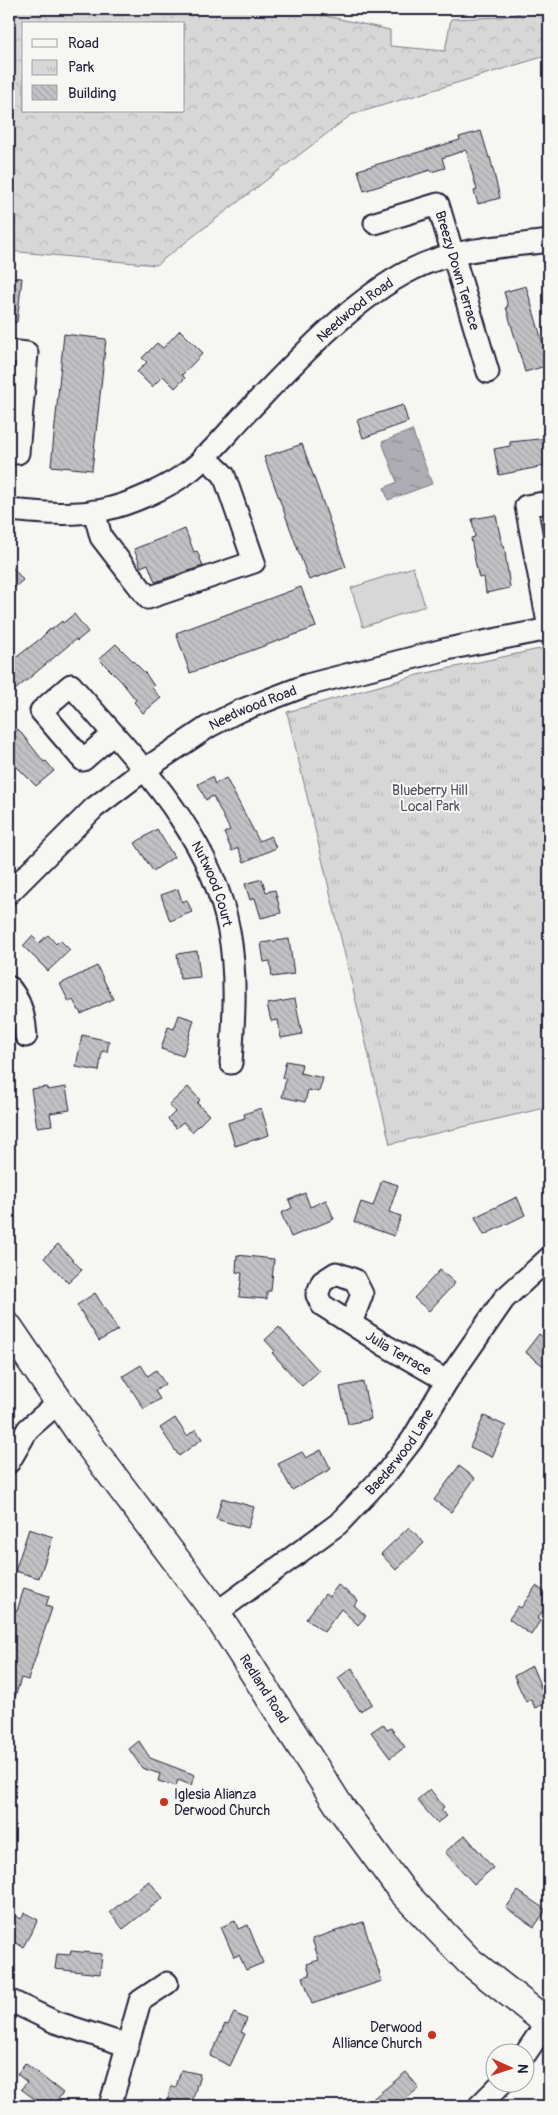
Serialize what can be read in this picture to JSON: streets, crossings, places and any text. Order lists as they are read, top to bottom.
{
  "streets": {
    "main road": ["Redland Road"],
    "street": [
      "Breezy Down Terrace",
      "Needwood Road",
      "Nutwood Court",
      "Julia Terrace",
      "Baederwood Lane"
    ]
  },
  "crossings": [
    ["Breezy Down Terrace", "Needwood Road"],
    ["Needwood Road", "Nutwood Court"],
    ["Julia Terrace", "Baederwood Lane"],
    ["Baederwood Lane", "Redland Road"]
  ],
  "parks": ["Blueberry Hill Local Park"],
  "places": ["Iglesia Alianza Derwood Church", "Derwood Alliance Church"],
  "legend": ["Road", "Park", "Building"],
  "north": "right"
}
